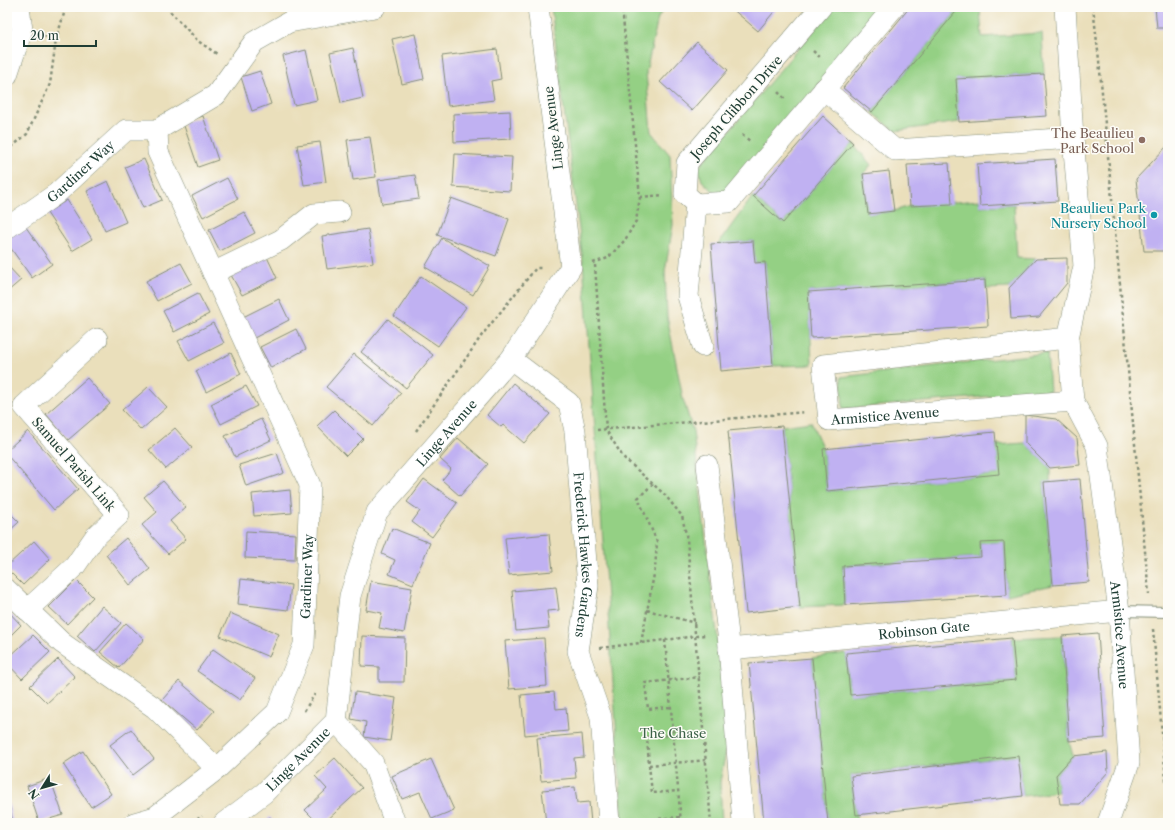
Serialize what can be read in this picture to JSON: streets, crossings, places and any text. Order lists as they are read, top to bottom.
{
  "streets": {
    "street": [
      "Joseph Clibbon Drive",
      "Linge Avenue",
      "Gardiner Way",
      "Armistice Avenue",
      "Samuel Parish Link",
      "Frederick Hawkes Gardens",
      "Robinson Gate"
    ]
  },
  "crossings": [
    ["Linge Avenue", "Frederick Hawkes Gardens"],
    ["Armistice Avenue", "Robinson Gate"]
  ],
  "parks": ["The Chase"],
  "places": ["The Beaulieu Park School", "Beaulieu Park Nursery School"],
  "scale_bar": "20 m",
  "north": "bottom left"
}
